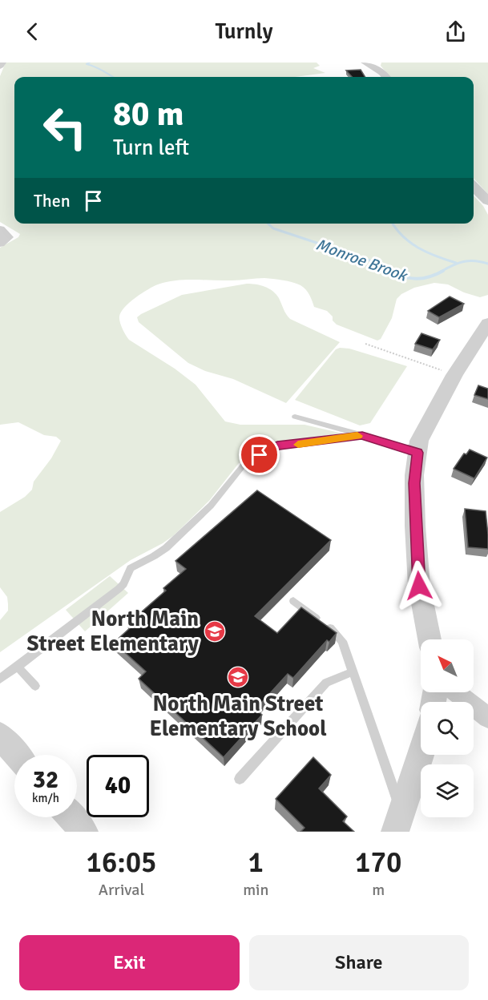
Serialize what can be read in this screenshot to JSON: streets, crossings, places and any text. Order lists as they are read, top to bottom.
{
  "water": ["Monroe Brook"],
  "places": {
    "school or university": ["North Main Street Elementary", "North Main Street Elementary School"]
  },
  "north": "top left",
  "page": {
    "header": "Turnly",
    "turn": ["80 m", "Turn left"],
    "then": "Then",
    "speed": "32 km/h",
    "limit": "40",
    "eta": [
      "16:05",
      "Arrival",
      "1",
      "min",
      "170",
      "m"
    ],
    "buttons": ["Exit", "Share"]
  }
}
